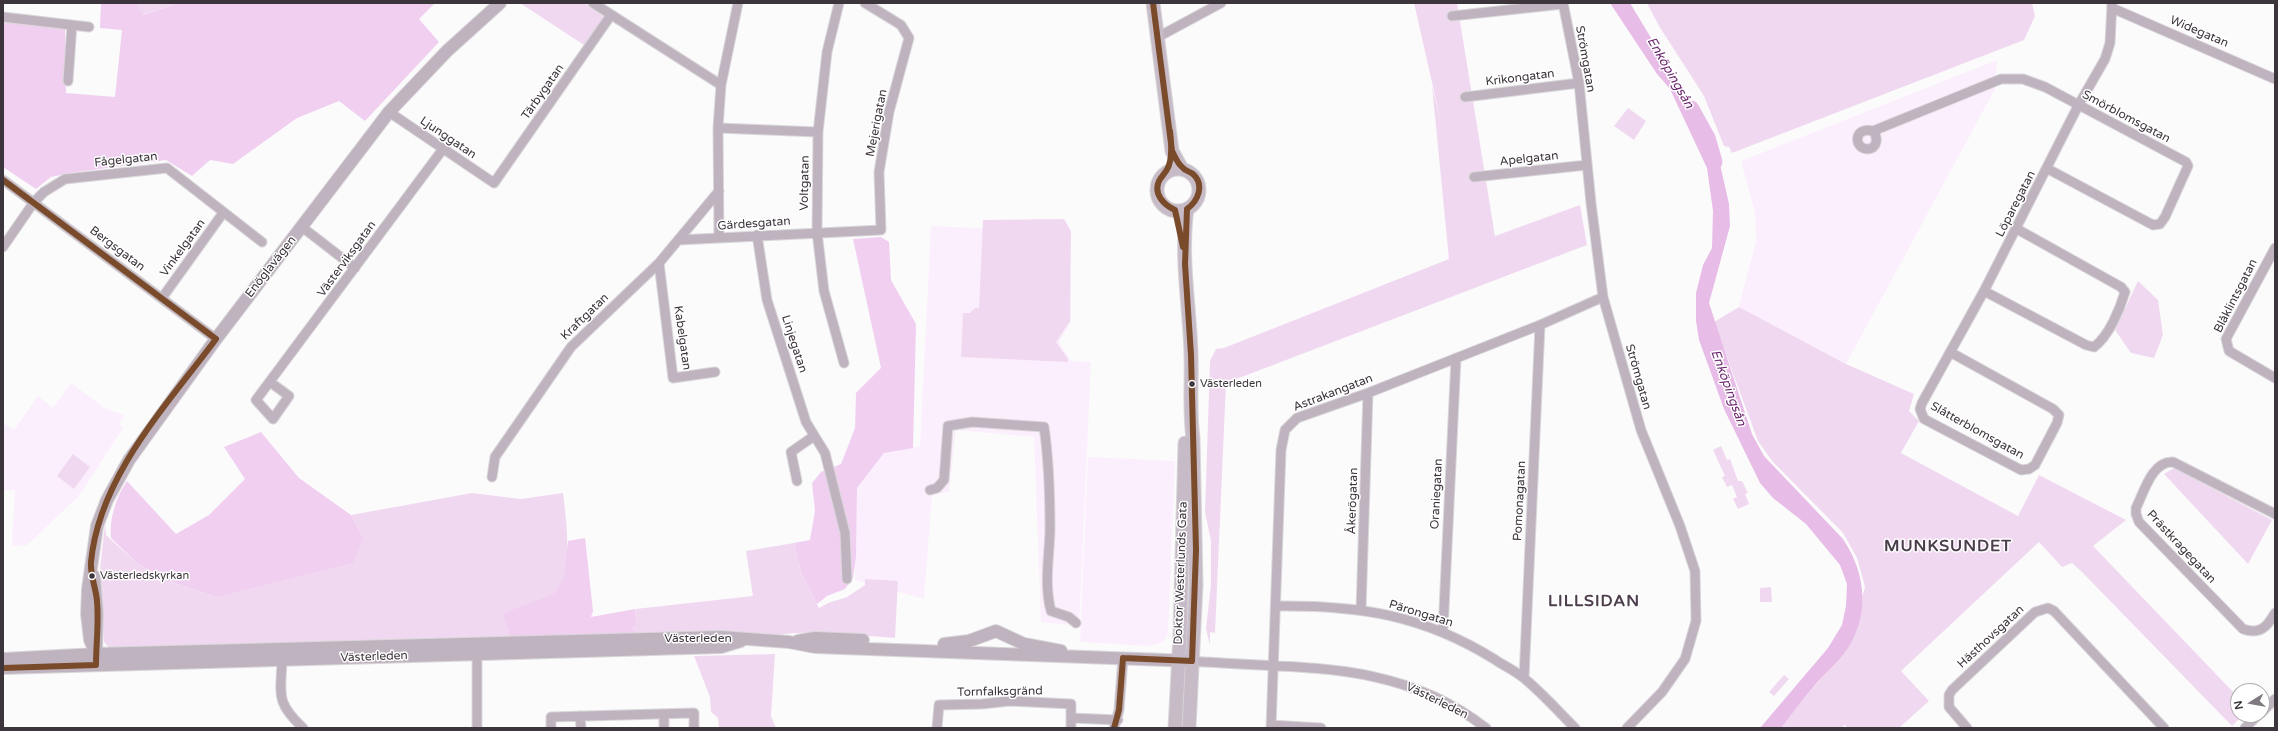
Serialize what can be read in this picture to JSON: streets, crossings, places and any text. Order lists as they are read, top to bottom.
{
  "streets": {
    "main road": ["Doktor Westerlunds Gata"],
    "street": [
      "Widegatan",
      "Strömgatan",
      "Krikongatan",
      "Tärbygatan",
      "Smörblomsgatan",
      "Mejerigatan",
      "Ljunggatan",
      "Apelgatan",
      "Fågelgatan",
      "Voltgatan",
      "Löparegatan",
      "Gärdesgatan",
      "Vinkelgatan",
      "Bergsgatan",
      "Västerviksgatan",
      "Enöglavägen",
      "Blåklintsgatan",
      "Kraftgatan",
      "Kabelgatan",
      "Linjegatan",
      "Astrakangatan",
      "Slåtterblomsgatan",
      "Oraniegatan",
      "Åkerögatan",
      "Pomonagatan",
      "Prästkragegatan",
      "Pärongatan",
      "Hästhovsgatan",
      "Västerleden",
      "Tornfalksgränd"
    ]
  },
  "crossings": [
    ["Widegatan", "Löparegatan"],
    ["Strömgatan", "Krikongatan"],
    ["Strömgatan", "Apelgatan"],
    ["Strömgatan", "Astrakangatan"],
    ["Tärbygatan", "Ljunggatan"],
    ["Smörblomsgatan", "Löparegatan"],
    ["Mejerigatan", "Gärdesgatan"],
    ["Ljunggatan", "Västerviksgatan"],
    ["Ljunggatan", "Enöglavägen"],
    ["Fågelgatan", "Vinkelgatan"],
    ["Fågelgatan", "Bergsgatan"],
    ["Voltgatan", "Gärdesgatan"],
    ["Löparegatan", "Slåtterblomsgatan"],
    ["Gärdesgatan", "Kraftgatan"],
    ["Gärdesgatan", "Linjegatan"],
    ["Vinkelgatan", "Bergsgatan"],
    ["Bergsgatan", "Enöglavägen"],
    ["Enöglavägen", "Västerleden"],
    ["Kraftgatan", "Kabelgatan"],
    ["Astrakangatan", "Oraniegatan"],
    ["Astrakangatan", "Åkerögatan"],
    ["Astrakangatan", "Pomonagatan"],
    ["Astrakangatan", "Pärongatan"],
    ["Astrakangatan", "Västerleden"],
    ["Oraniegatan", "Pärongatan"],
    ["Åkerögatan", "Pärongatan"],
    ["Pomonagatan", "Pärongatan"],
    ["Doktor Westerlunds Gata", "Västerleden"]
  ],
  "districts": ["MUNKSUNDET", "LILLSIDAN"],
  "water": ["Enköpingsån"],
  "places": ["Västerleden", "Västerledskyrkan"],
  "north": "left"
}
